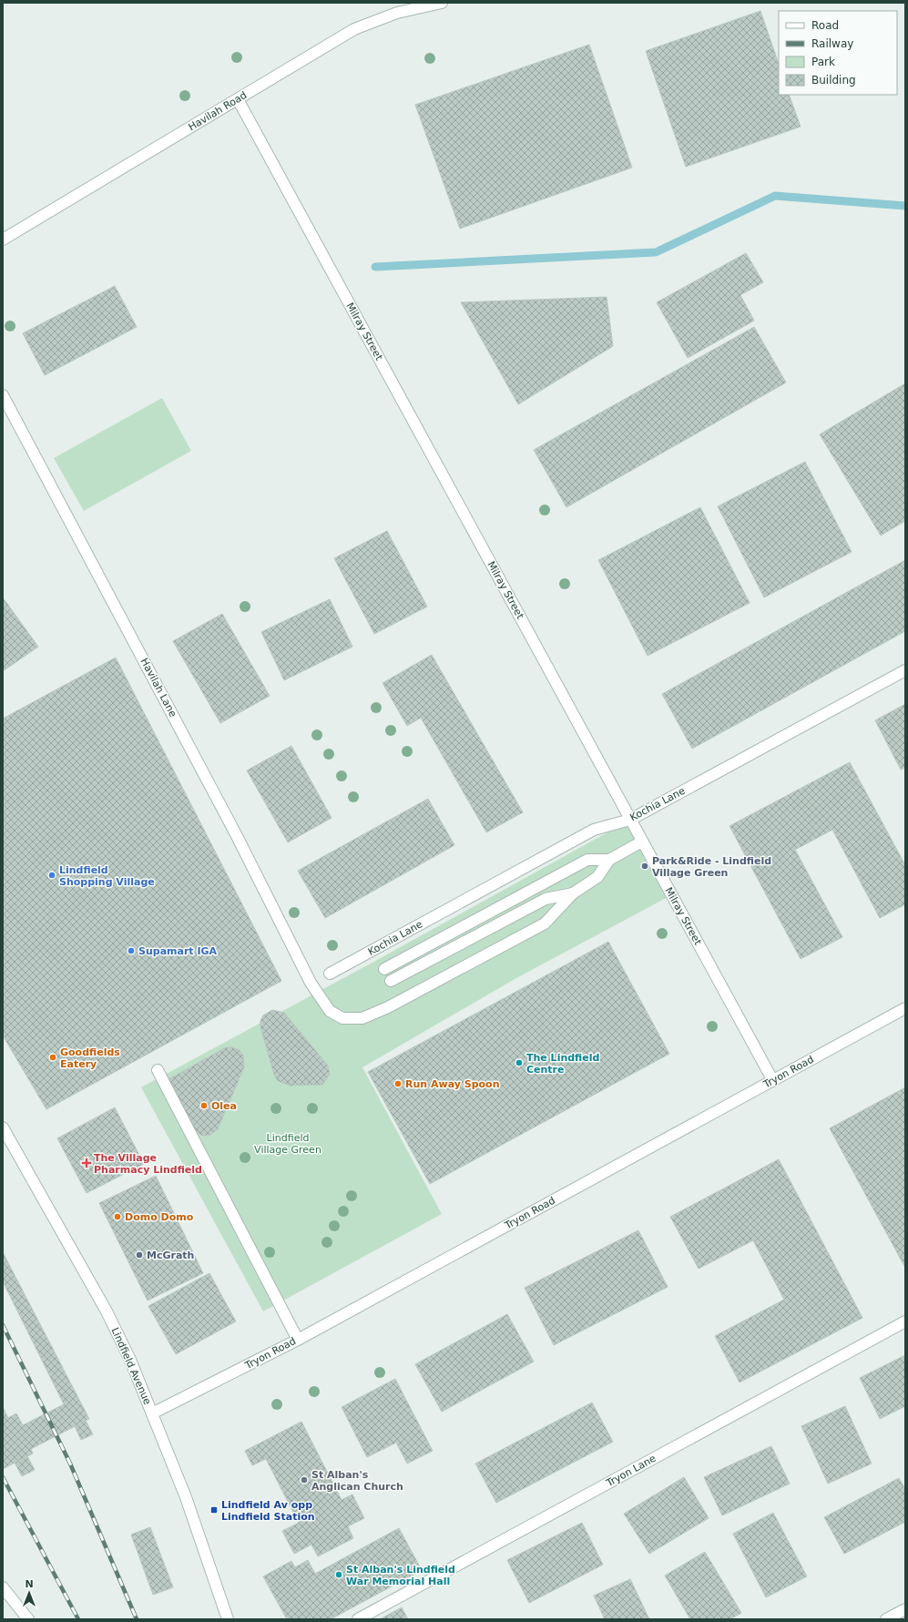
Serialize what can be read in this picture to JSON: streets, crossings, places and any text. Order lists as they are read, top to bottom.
{
  "streets": {
    "street": [
      "Havilah Road",
      "Milray Street",
      "Havilah Lane",
      "Kochia Lane",
      "Tryon Road",
      "Lindfield Avenue",
      "Tryon Lane"
    ]
  },
  "crossings": [
    ["Havilah Road", "Milray Street"],
    ["Milray Street", "Kochia Lane"],
    ["Milray Street", "Tryon Road"],
    ["Tryon Road", "Lindfield Avenue"]
  ],
  "parks": ["Lindfield Village Green"],
  "places": {
    "other": [
      "Park&Ride - Lindfield Village Green",
      "Lindfield Shopping Village",
      "Supamart IGA",
      "Goodfields Eatery",
      "The Lindfield Centre",
      "Run Away Spoon",
      "Olea",
      "Domo Domo",
      "McGrath",
      "St Alban's Anglican Church",
      "St Alban's Lindfield War Memorial Hall"
    ],
    "health": ["The Village Pharmacy Lindfield"],
    "transit": ["Lindfield Av opp Lindfield Station"]
  },
  "legend": [
    "Road",
    "Railway",
    "Park",
    "Building"
  ],
  "north": "top"
}
